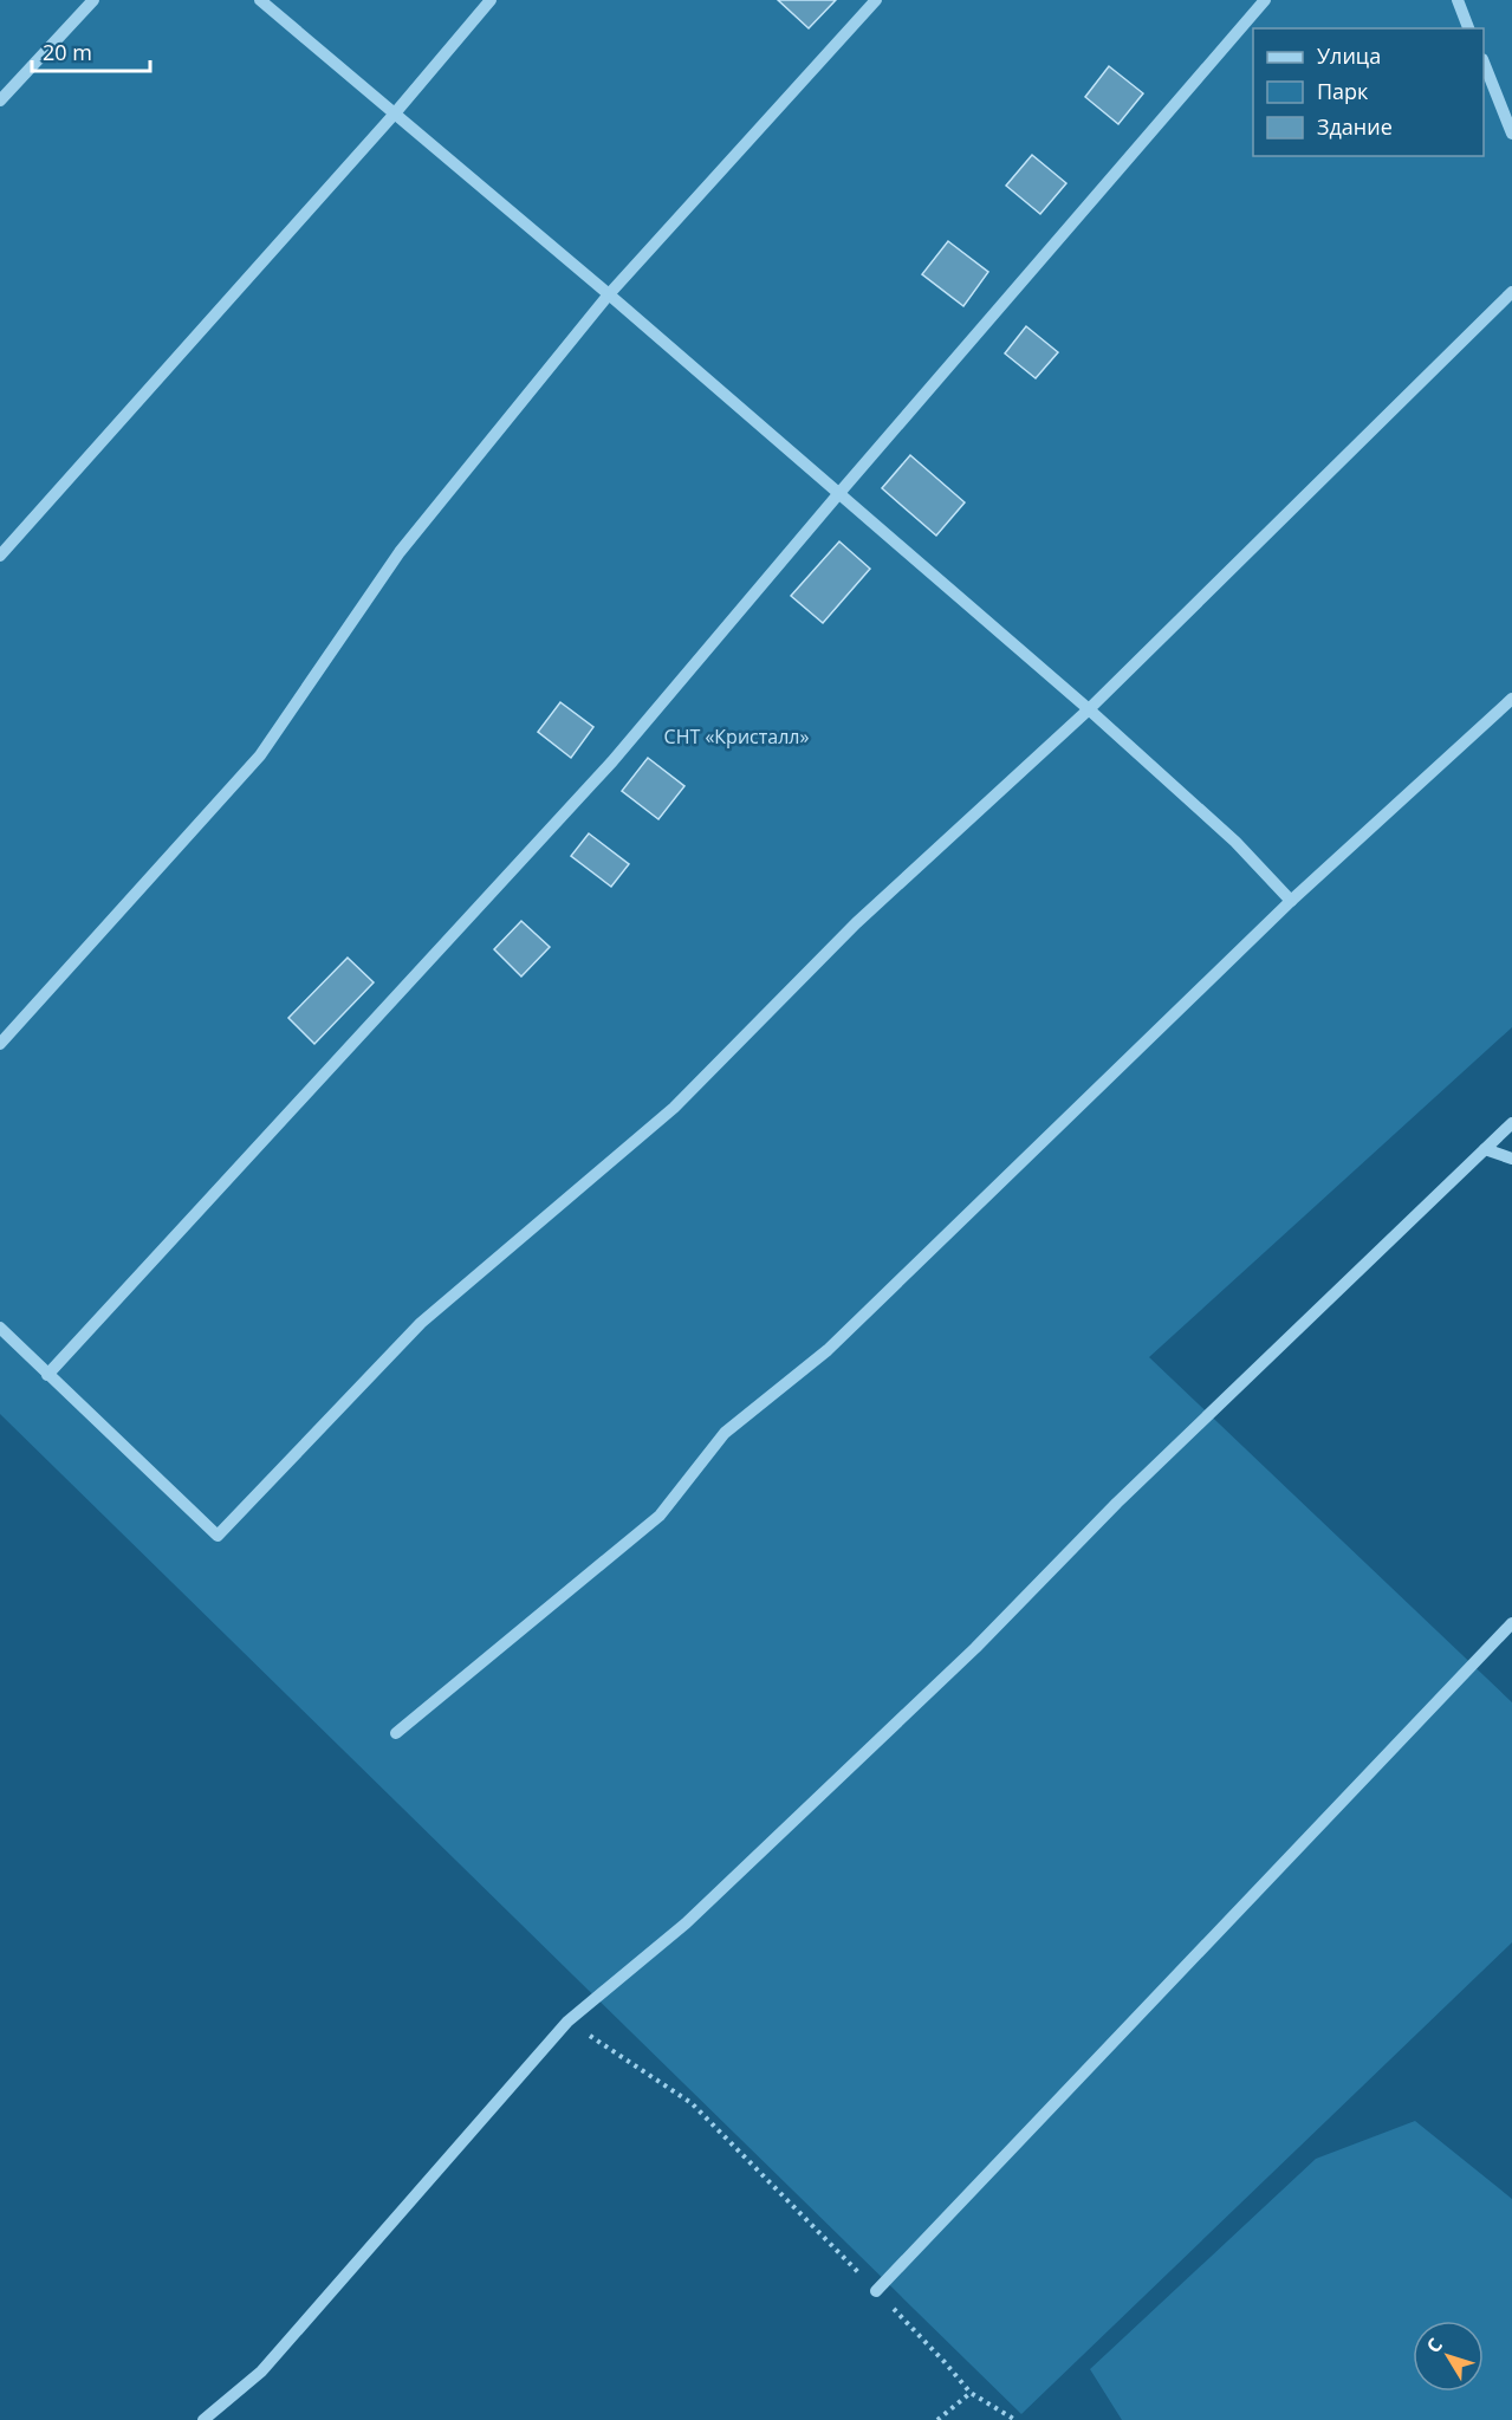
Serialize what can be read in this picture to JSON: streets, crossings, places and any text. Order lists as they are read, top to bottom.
{
  "parks": ["СНТ «Кристалл»"],
  "legend": ["Улица", "Парк", "Здание"],
  "scale_bar": "20 m",
  "north": "top left"
}
